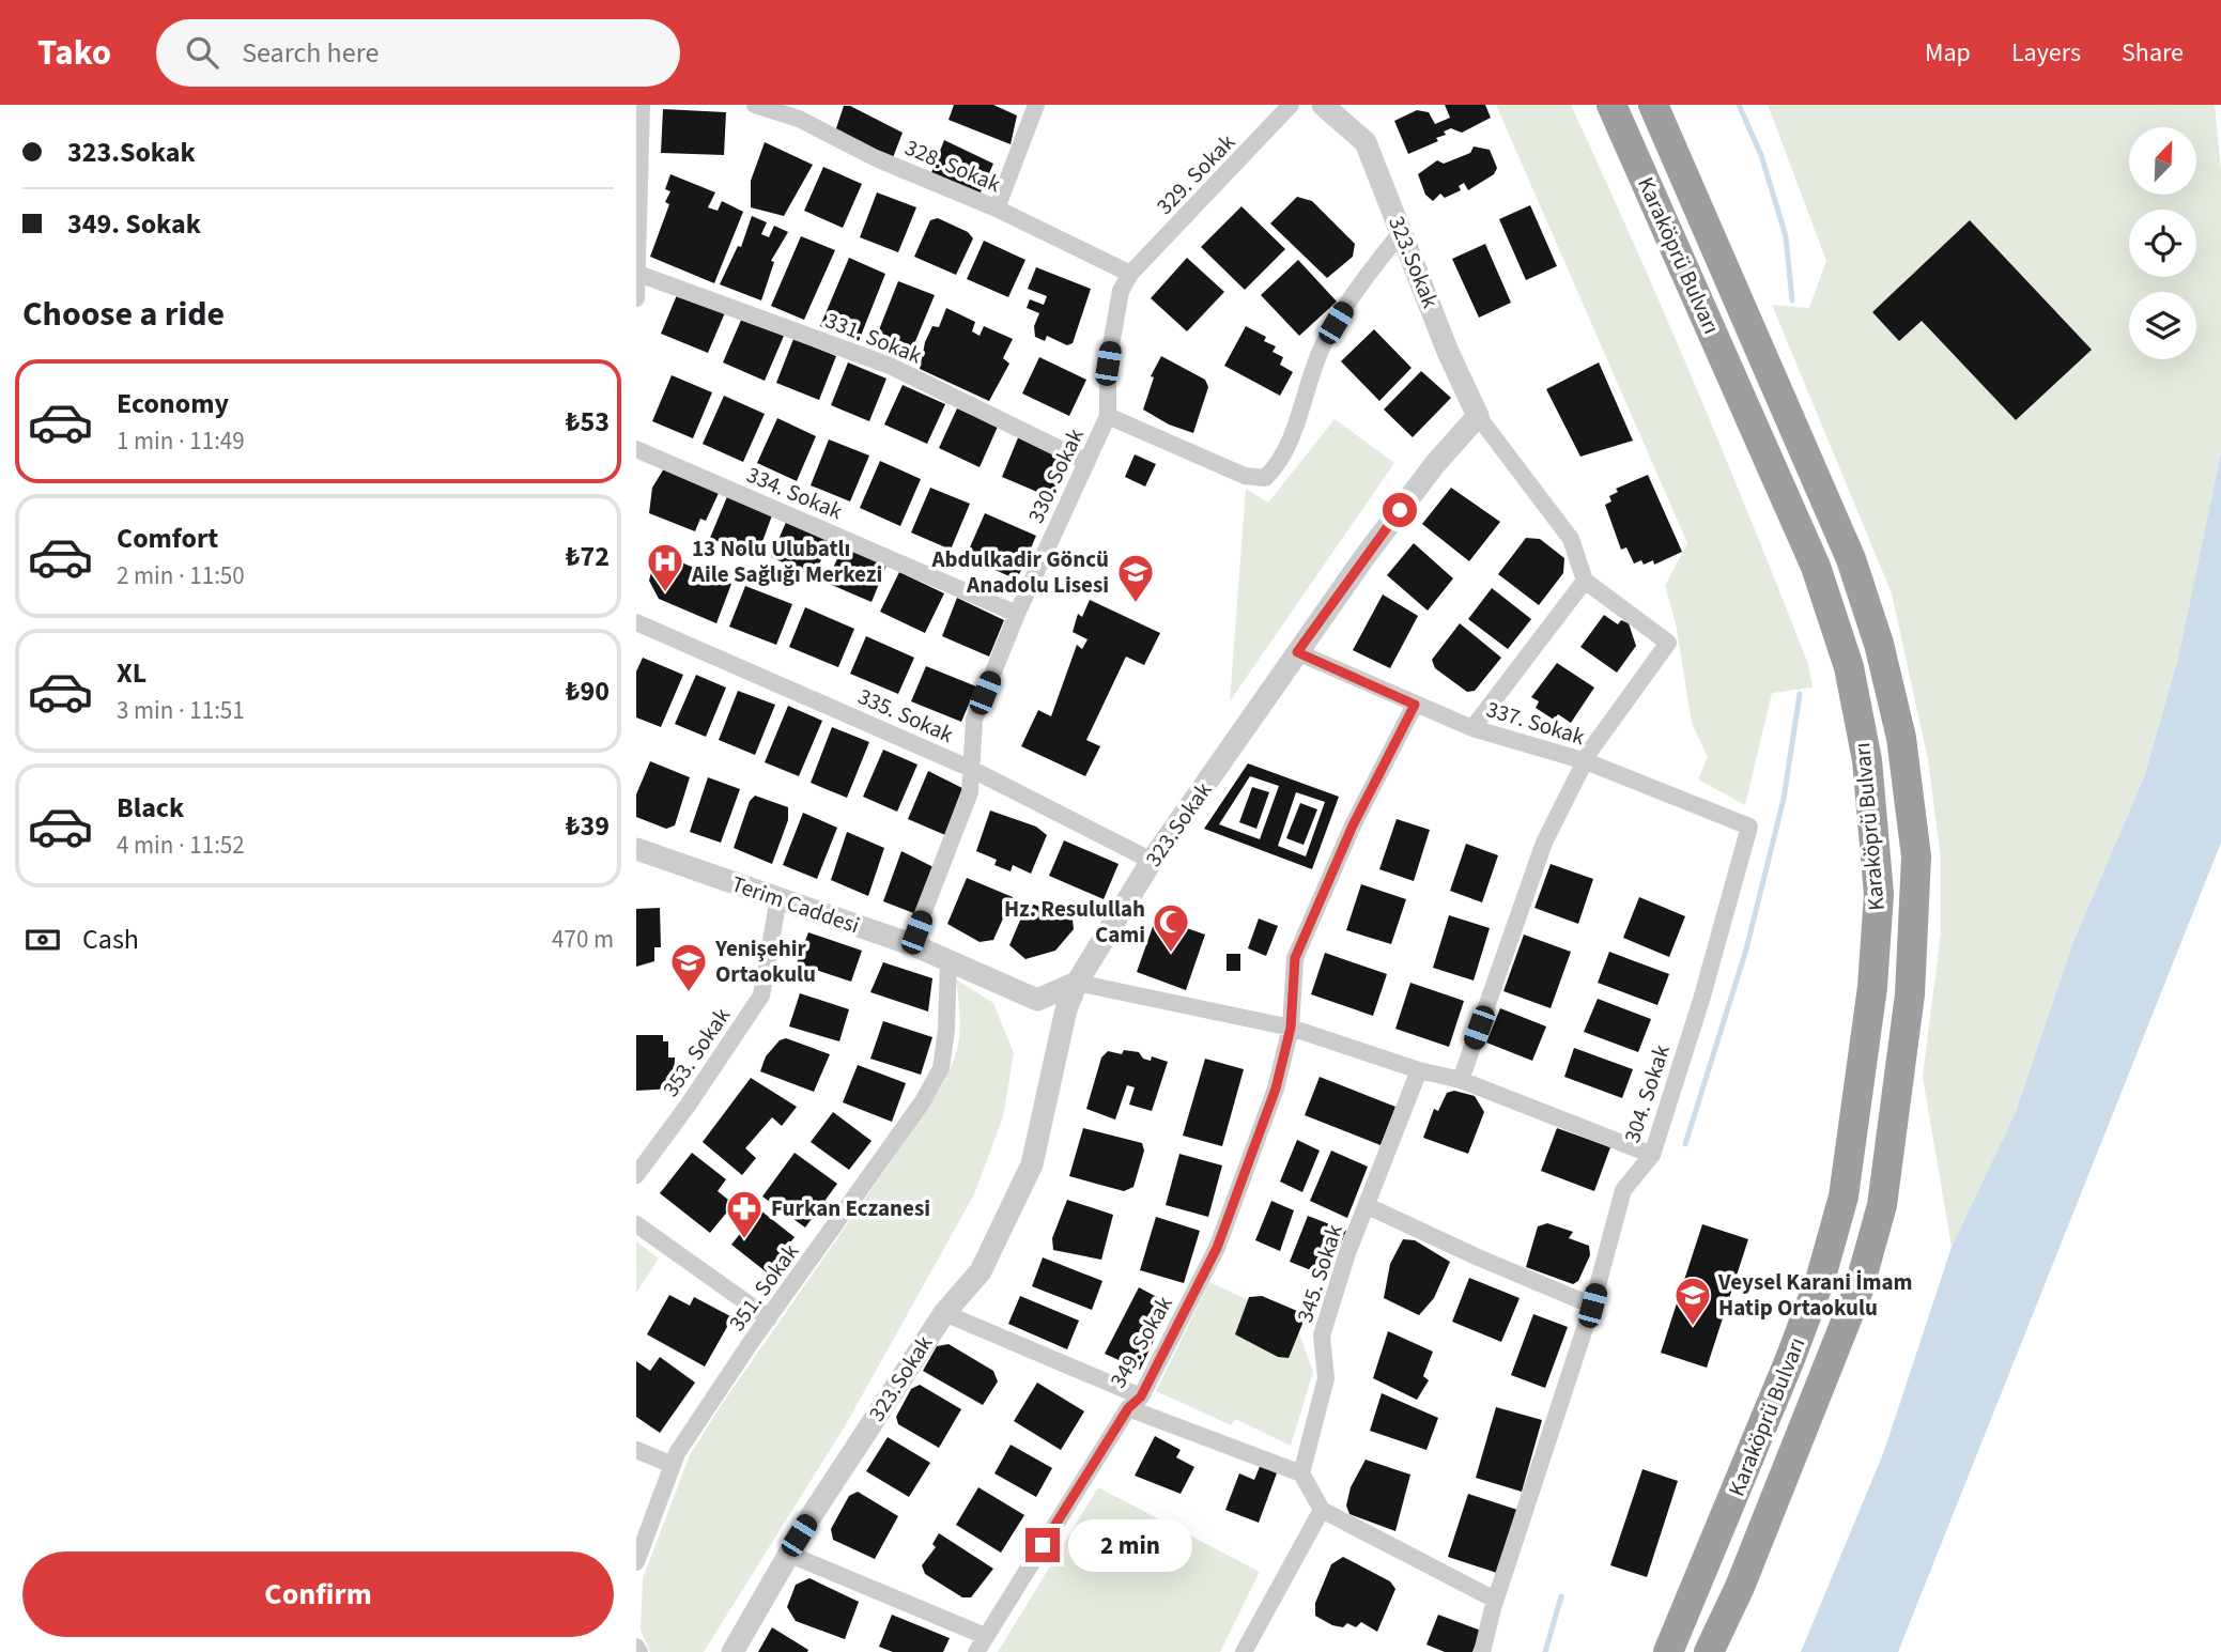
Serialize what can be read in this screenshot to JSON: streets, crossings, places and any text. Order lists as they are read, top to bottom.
{
  "streets": {
    "highway": ["Karaköprü Bulvarı"],
    "street": [
      "328. Sokak",
      "329. Sokak",
      "323.Sokak",
      "331. Sokak",
      "330. Sokak",
      "334. Sokak",
      "335. Sokak",
      "337. Sokak",
      "Terim Caddesi",
      "353. Sokak",
      "304. Sokak",
      "345. Sokak",
      "351. Sokak",
      "349. Sokak"
    ]
  },
  "crossings": [
    ["328. Sokak", "329. Sokak"],
    ["328. Sokak", "330. Sokak"],
    ["329. Sokak", "330. Sokak"],
    ["323.Sokak", "335. Sokak"],
    ["323.Sokak", "337. Sokak"],
    ["323.Sokak", "Terim Caddesi"],
    ["331. Sokak", "330. Sokak"],
    ["330. Sokak", "334. Sokak"],
    ["330. Sokak", "335. Sokak"],
    ["330. Sokak", "Terim Caddesi"],
    ["337. Sokak", "304. Sokak"],
    ["337. Sokak", "349. Sokak"],
    ["Terim Caddesi", "353. Sokak"],
    ["Terim Caddesi", "351. Sokak"]
  ],
  "places": {
    "hospital": ["13 Nolu Ulubatlı Aile Sağlığı Merkezi"],
    "school or university": ["Abdulkadir Göncü Anadolu Lisesi", "Yenişehir Ortaokulu", "Veysel Karani İmam Hatip Ortaokulu"],
    "mosque": ["Hz. Resulullah Cami"],
    "pharmacy": ["Furkan Eczanesi"]
  },
  "north": "top right",
  "page": {
    "header": "Tako",
    "search": "Search here",
    "nav": ["Map", "Layers", "Share"],
    "banner": ["323.Sokak", "349. Sokak"],
    "heading": "Choose a ride",
    "list": [
      {
        "name": "Economy",
        "note": "1 min · 11:49",
        "value": "₺53"
      },
      {
        "name": "Comfort",
        "note": "2 min · 11:50",
        "value": "₺72"
      },
      {
        "name": "XL",
        "note": "3 min · 11:51",
        "value": "₺90"
      },
      {
        "name": "Black",
        "note": "4 min · 11:52",
        "value": "₺39"
      }
    ],
    "pay": ["Cash", "470 m"],
    "bubble": "2 min",
    "buttons": "Confirm"
  }
}
